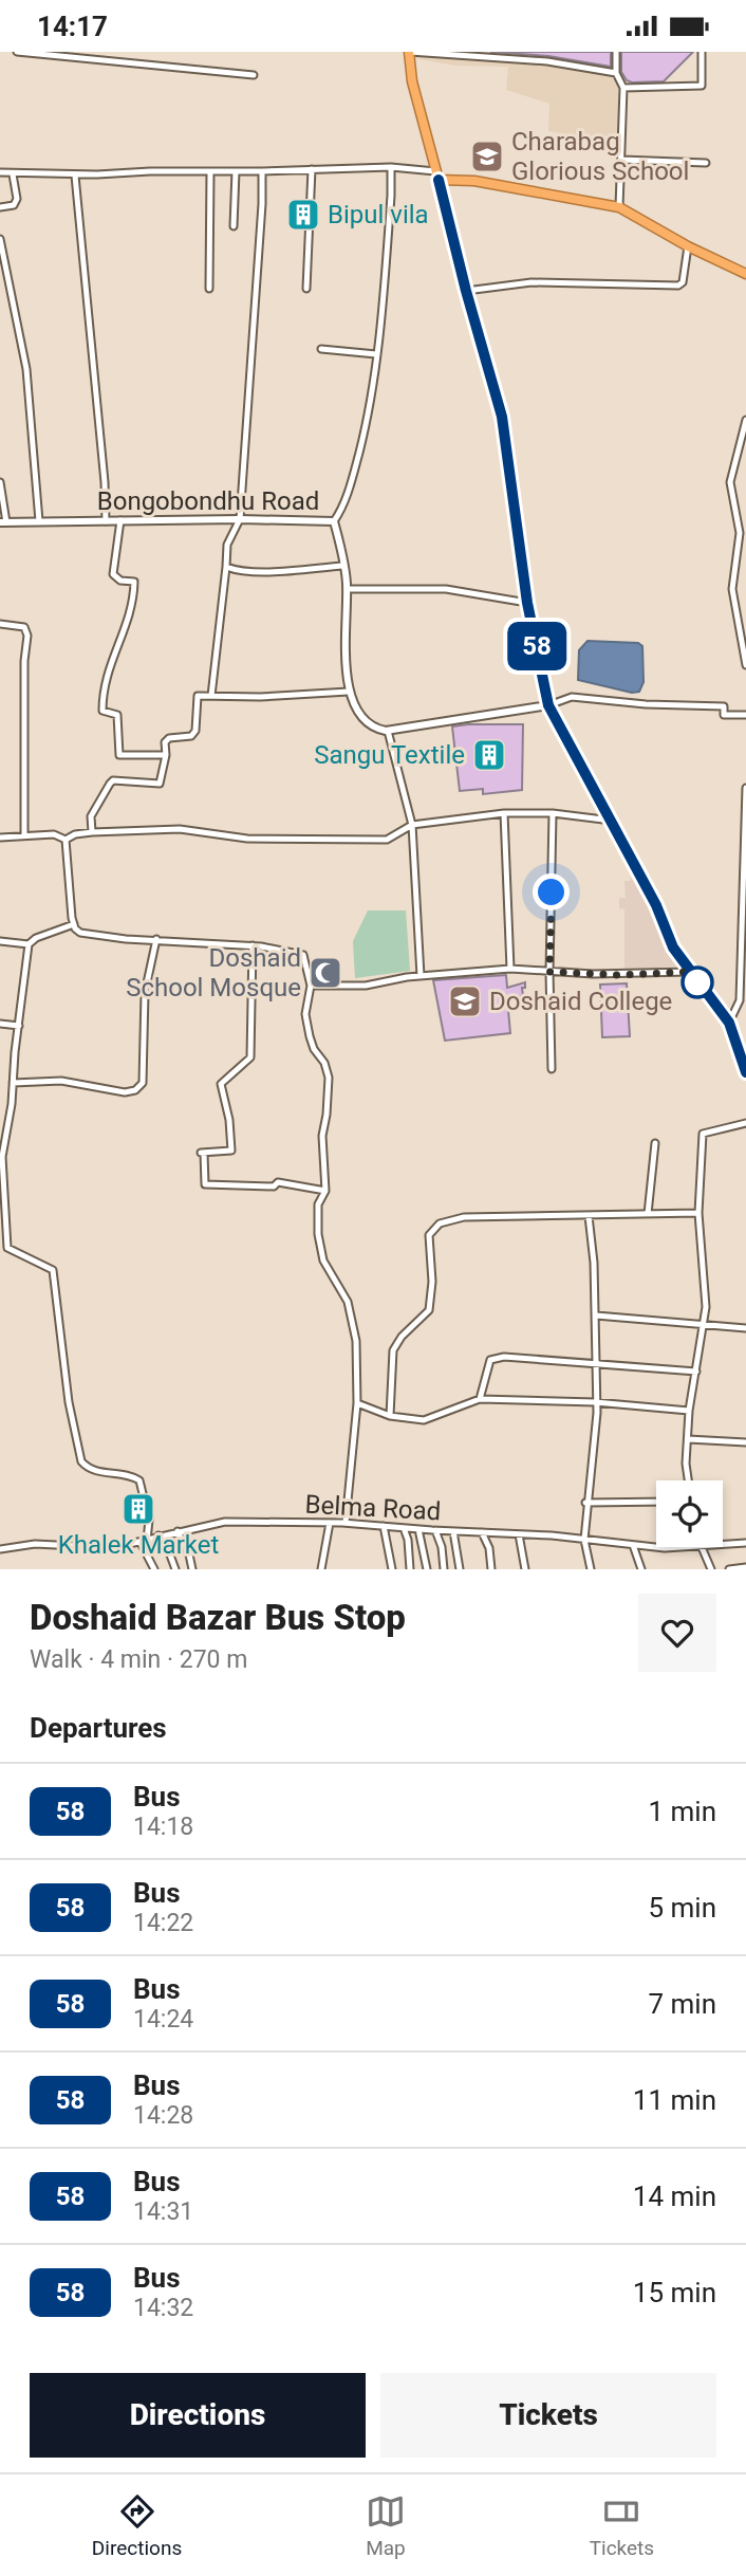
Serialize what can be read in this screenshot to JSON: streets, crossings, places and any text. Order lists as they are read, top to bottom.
{
  "streets": {
    "street": ["Bongobondhu Road", "Belma Road"]
  },
  "places": {
    "school or university": ["Charabag Glorious School", "Doshaid College"],
    "building": ["Bipul vila", "Sangu Textile", "Khalek Market"],
    "mosque": ["Doshaid School Mosque"]
  },
  "lines": ["bus line 58"],
  "page": {
    "status": "14:17",
    "on_map": "58",
    "heading": [
      ["Doshaid Bazar Bus Stop", "Walk · 4 min · 270 m"],
      "Departures"
    ],
    "list": [
      {
        "mark": "58",
        "name": "Bus",
        "note": "14:18",
        "value": "1 min"
      },
      {
        "mark": "58",
        "name": "Bus",
        "note": "14:22",
        "value": "5 min"
      },
      {
        "mark": "58",
        "name": "Bus",
        "note": "14:24",
        "value": "7 min"
      },
      {
        "mark": "58",
        "name": "Bus",
        "note": "14:28",
        "value": "11 min"
      },
      {
        "mark": "58",
        "name": "Bus",
        "note": "14:31",
        "value": "14 min"
      },
      {
        "mark": "58",
        "name": "Bus",
        "note": "14:32",
        "value": "15 min"
      }
    ],
    "buttons": ["Directions", "Tickets"],
    "tabs": ["Directions", "Map", "Tickets"]
  }
}
